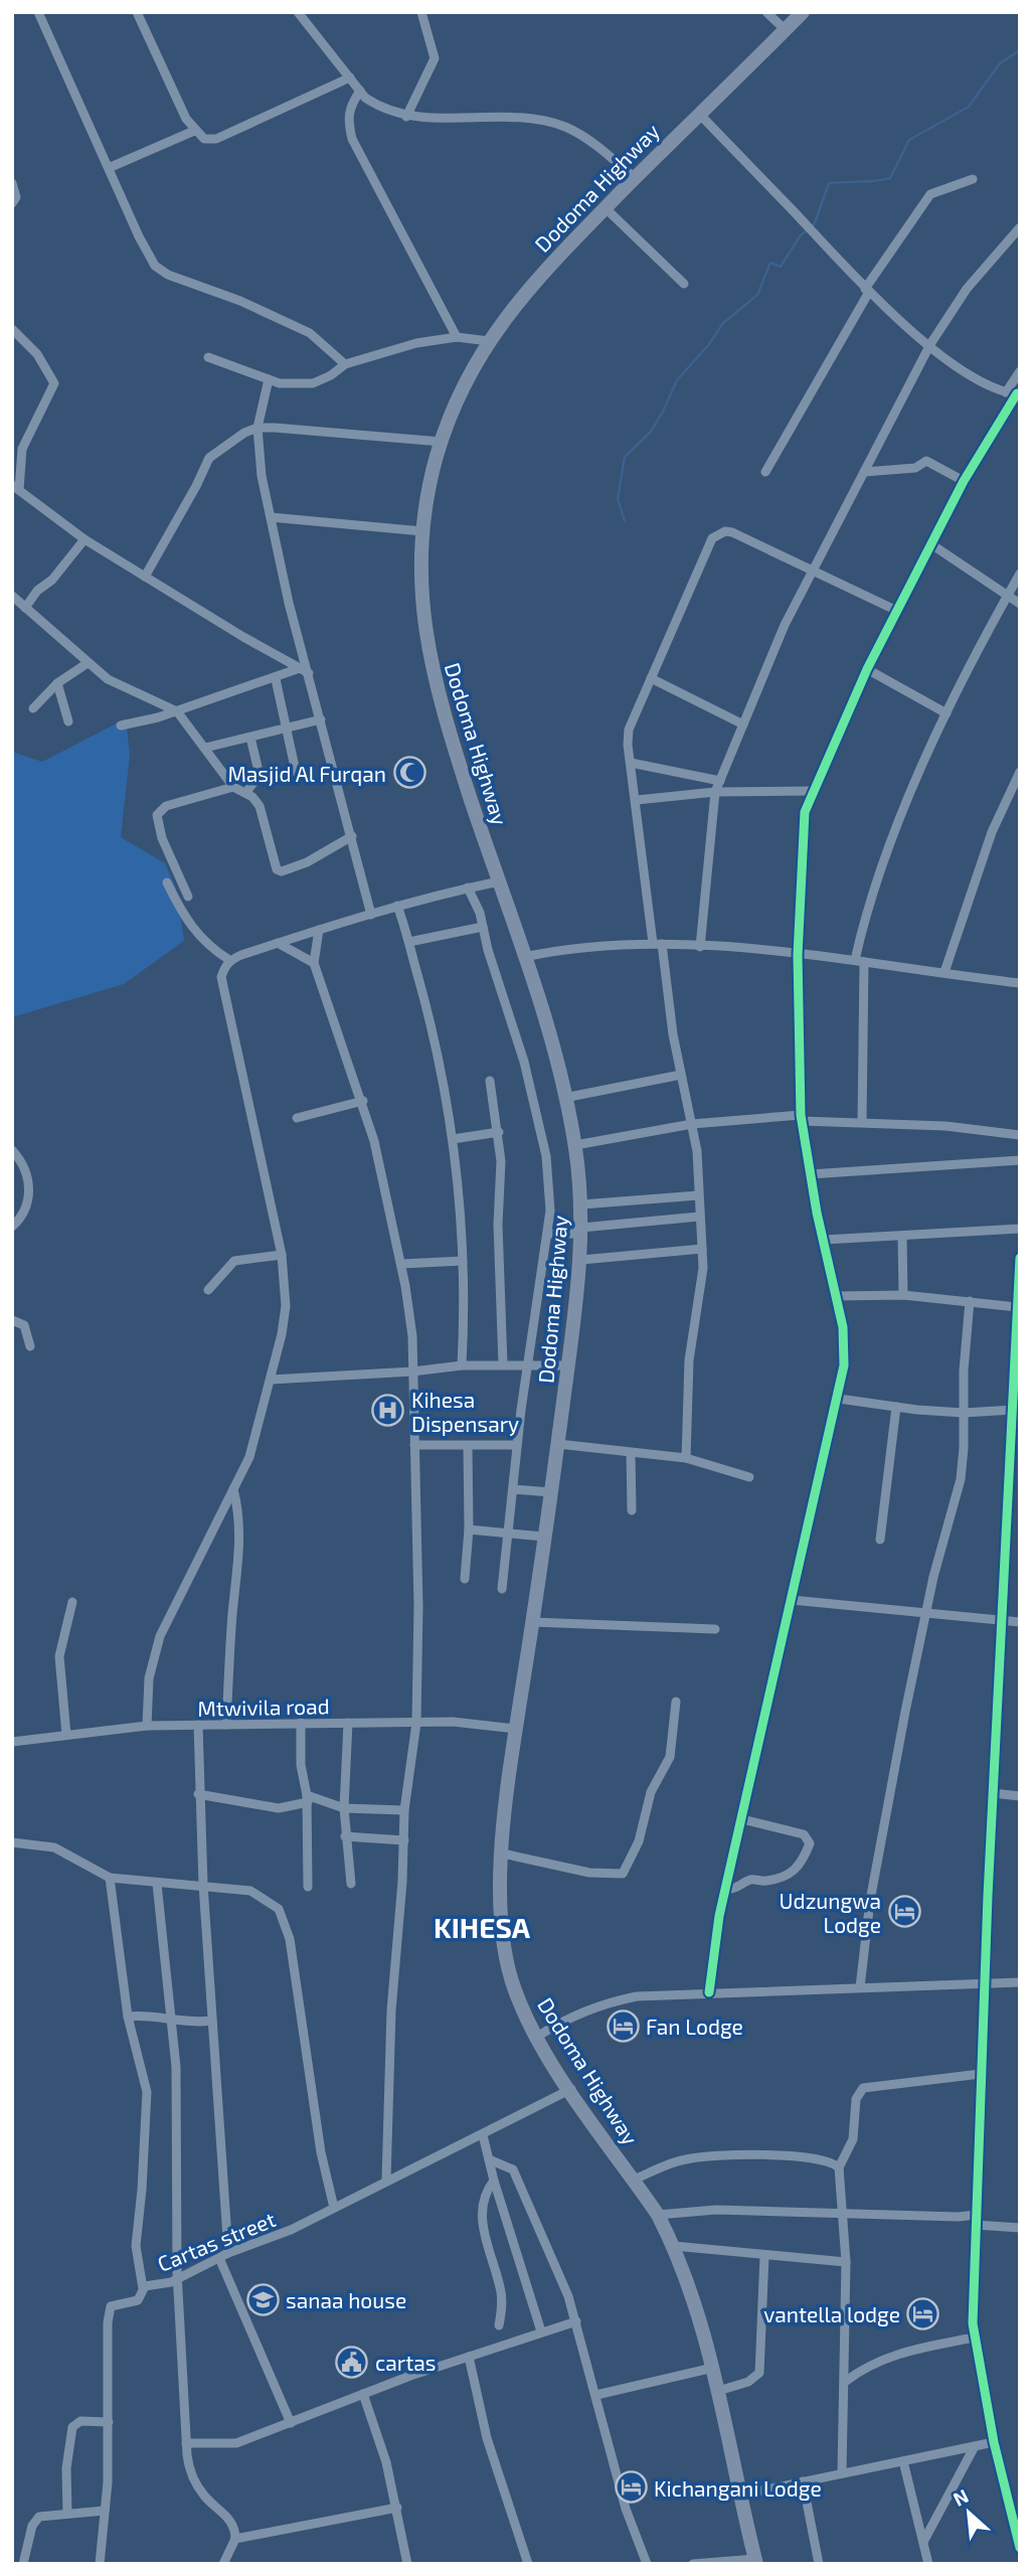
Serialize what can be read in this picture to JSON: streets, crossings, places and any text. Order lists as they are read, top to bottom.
{
  "streets": {
    "highway": ["Dodoma Highway"],
    "street": ["Mtwivila road", "Cartas street"]
  },
  "crossings": [
    ["Dodoma Highway", "Mtwivila road"],
    ["Dodoma Highway", "Cartas street"]
  ],
  "districts": ["KIHESA"],
  "places": {
    "mosque": ["Masjid Al Furqan"],
    "hospital": ["Kihesa Dispensary"],
    "hotel": [
      "Udzungwa Lodge",
      "Fan Lodge",
      "vantella lodge",
      "Kichangani Lodge"
    ],
    "school or university": ["sanaa house"],
    "public building": ["cartas"]
  },
  "north": "top left"
}
